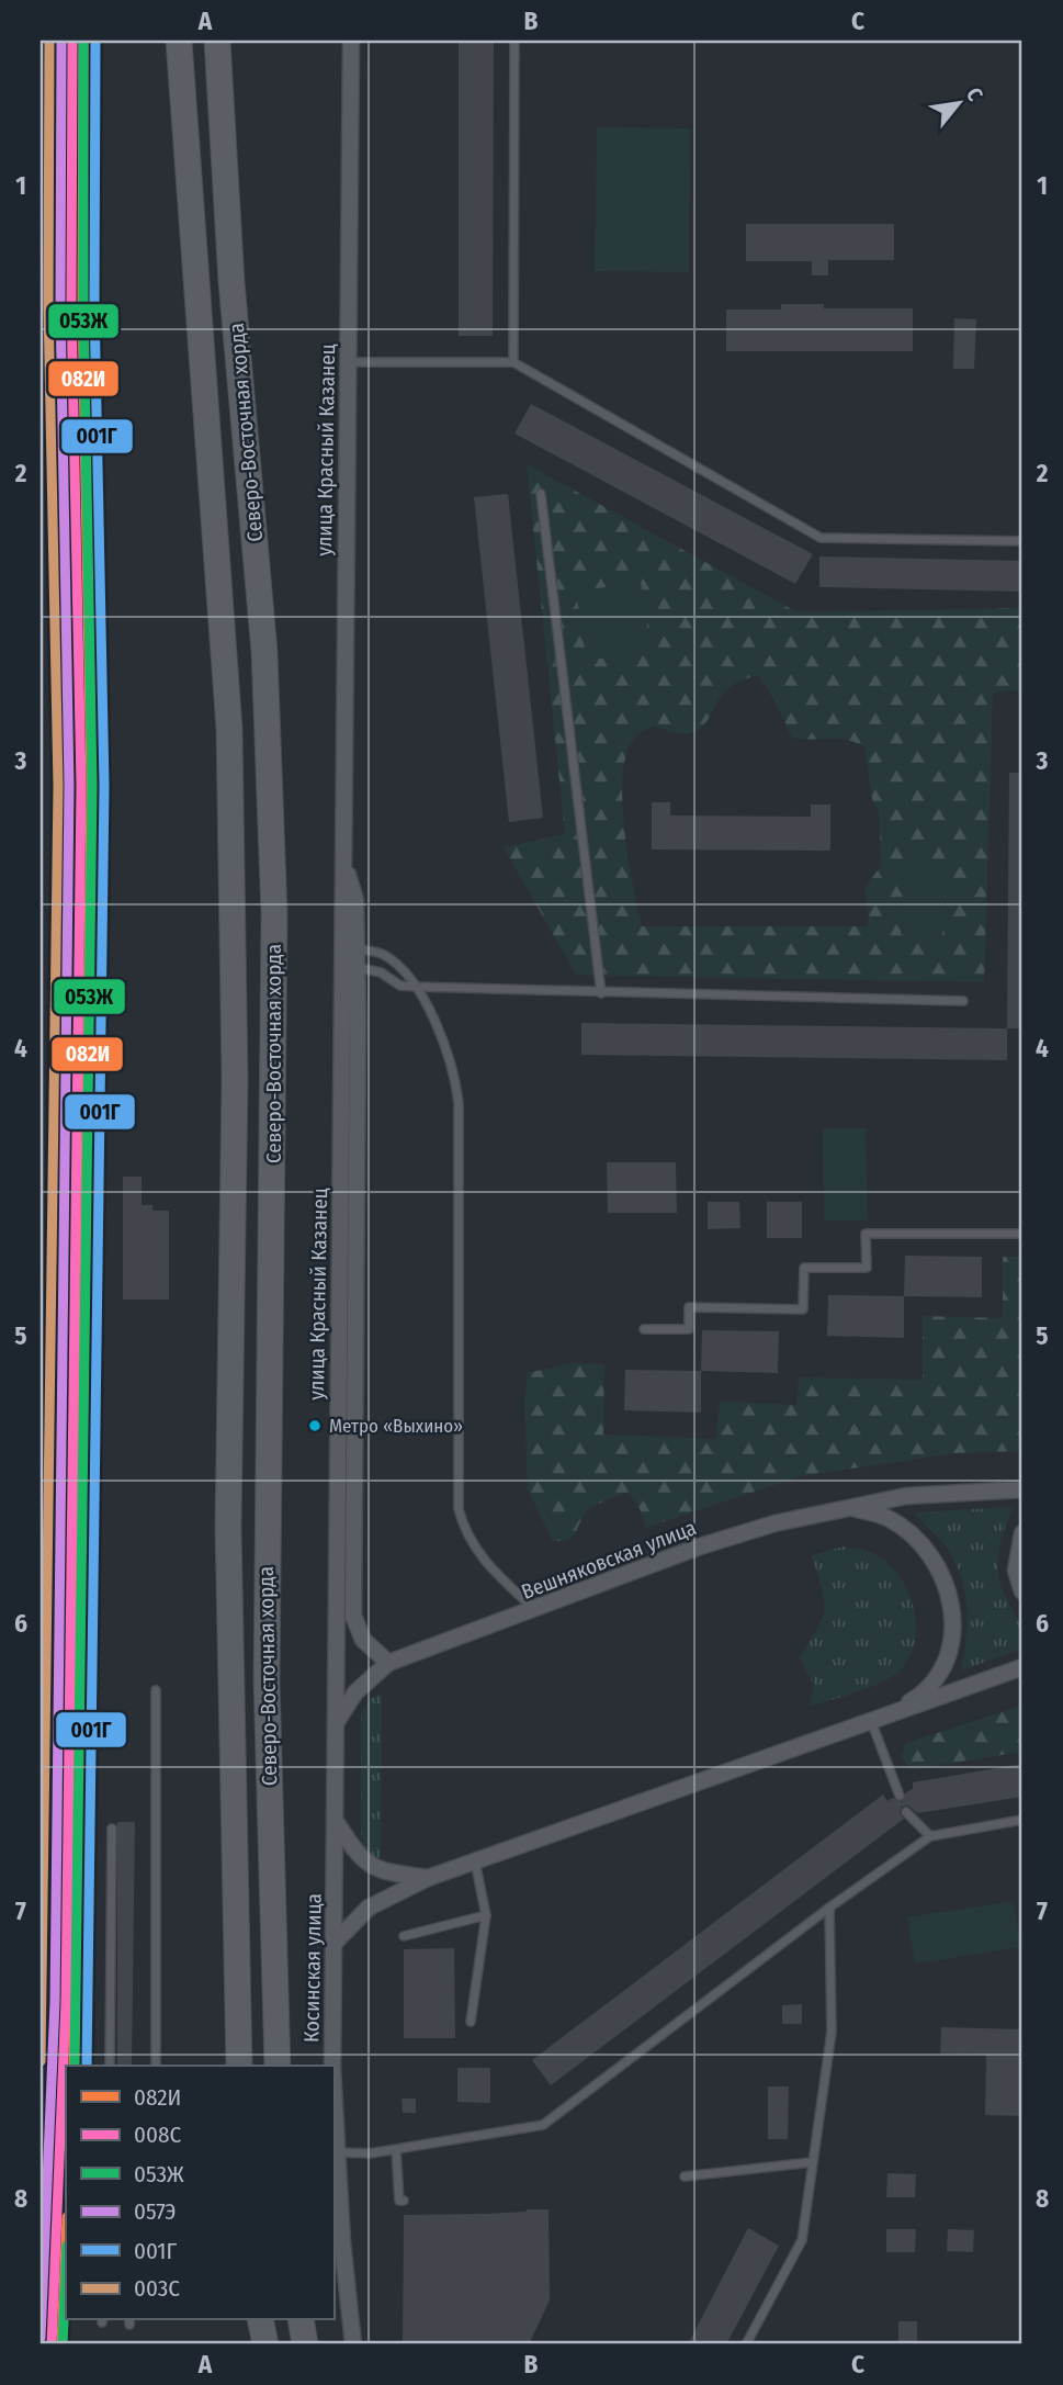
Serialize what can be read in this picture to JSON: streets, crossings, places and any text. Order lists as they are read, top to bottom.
{
  "streets": {
    "main road": ["Северо-Восточная хорда"],
    "street": ["улица Красный Казанец", "Вешняковская улица", "Косинская улица"]
  },
  "crossings": [
    ["улица Красный Казанец", "Вешняковская улица"],
    ["улица Красный Казанец", "Косинская улица"],
    ["Вешняковская улица", "Косинская улица"]
  ],
  "places": ["Метро «Выхино»"],
  "lines": [
    "transit line 082И",
    "transit line 008С",
    "transit line 053Ж",
    "transit line 057Э",
    "transit line 001Г",
    "transit line 003С"
  ],
  "legend": [
    "082И",
    "008С",
    "053Ж",
    "057Э",
    "001Г",
    "003С"
  ],
  "north": "top right",
  "grid": {
    "columns": ["A", "B", "C"],
    "rows": [
      "1",
      "2",
      "3",
      "4",
      "5",
      "6",
      "7",
      "8"
    ]
  }
}
